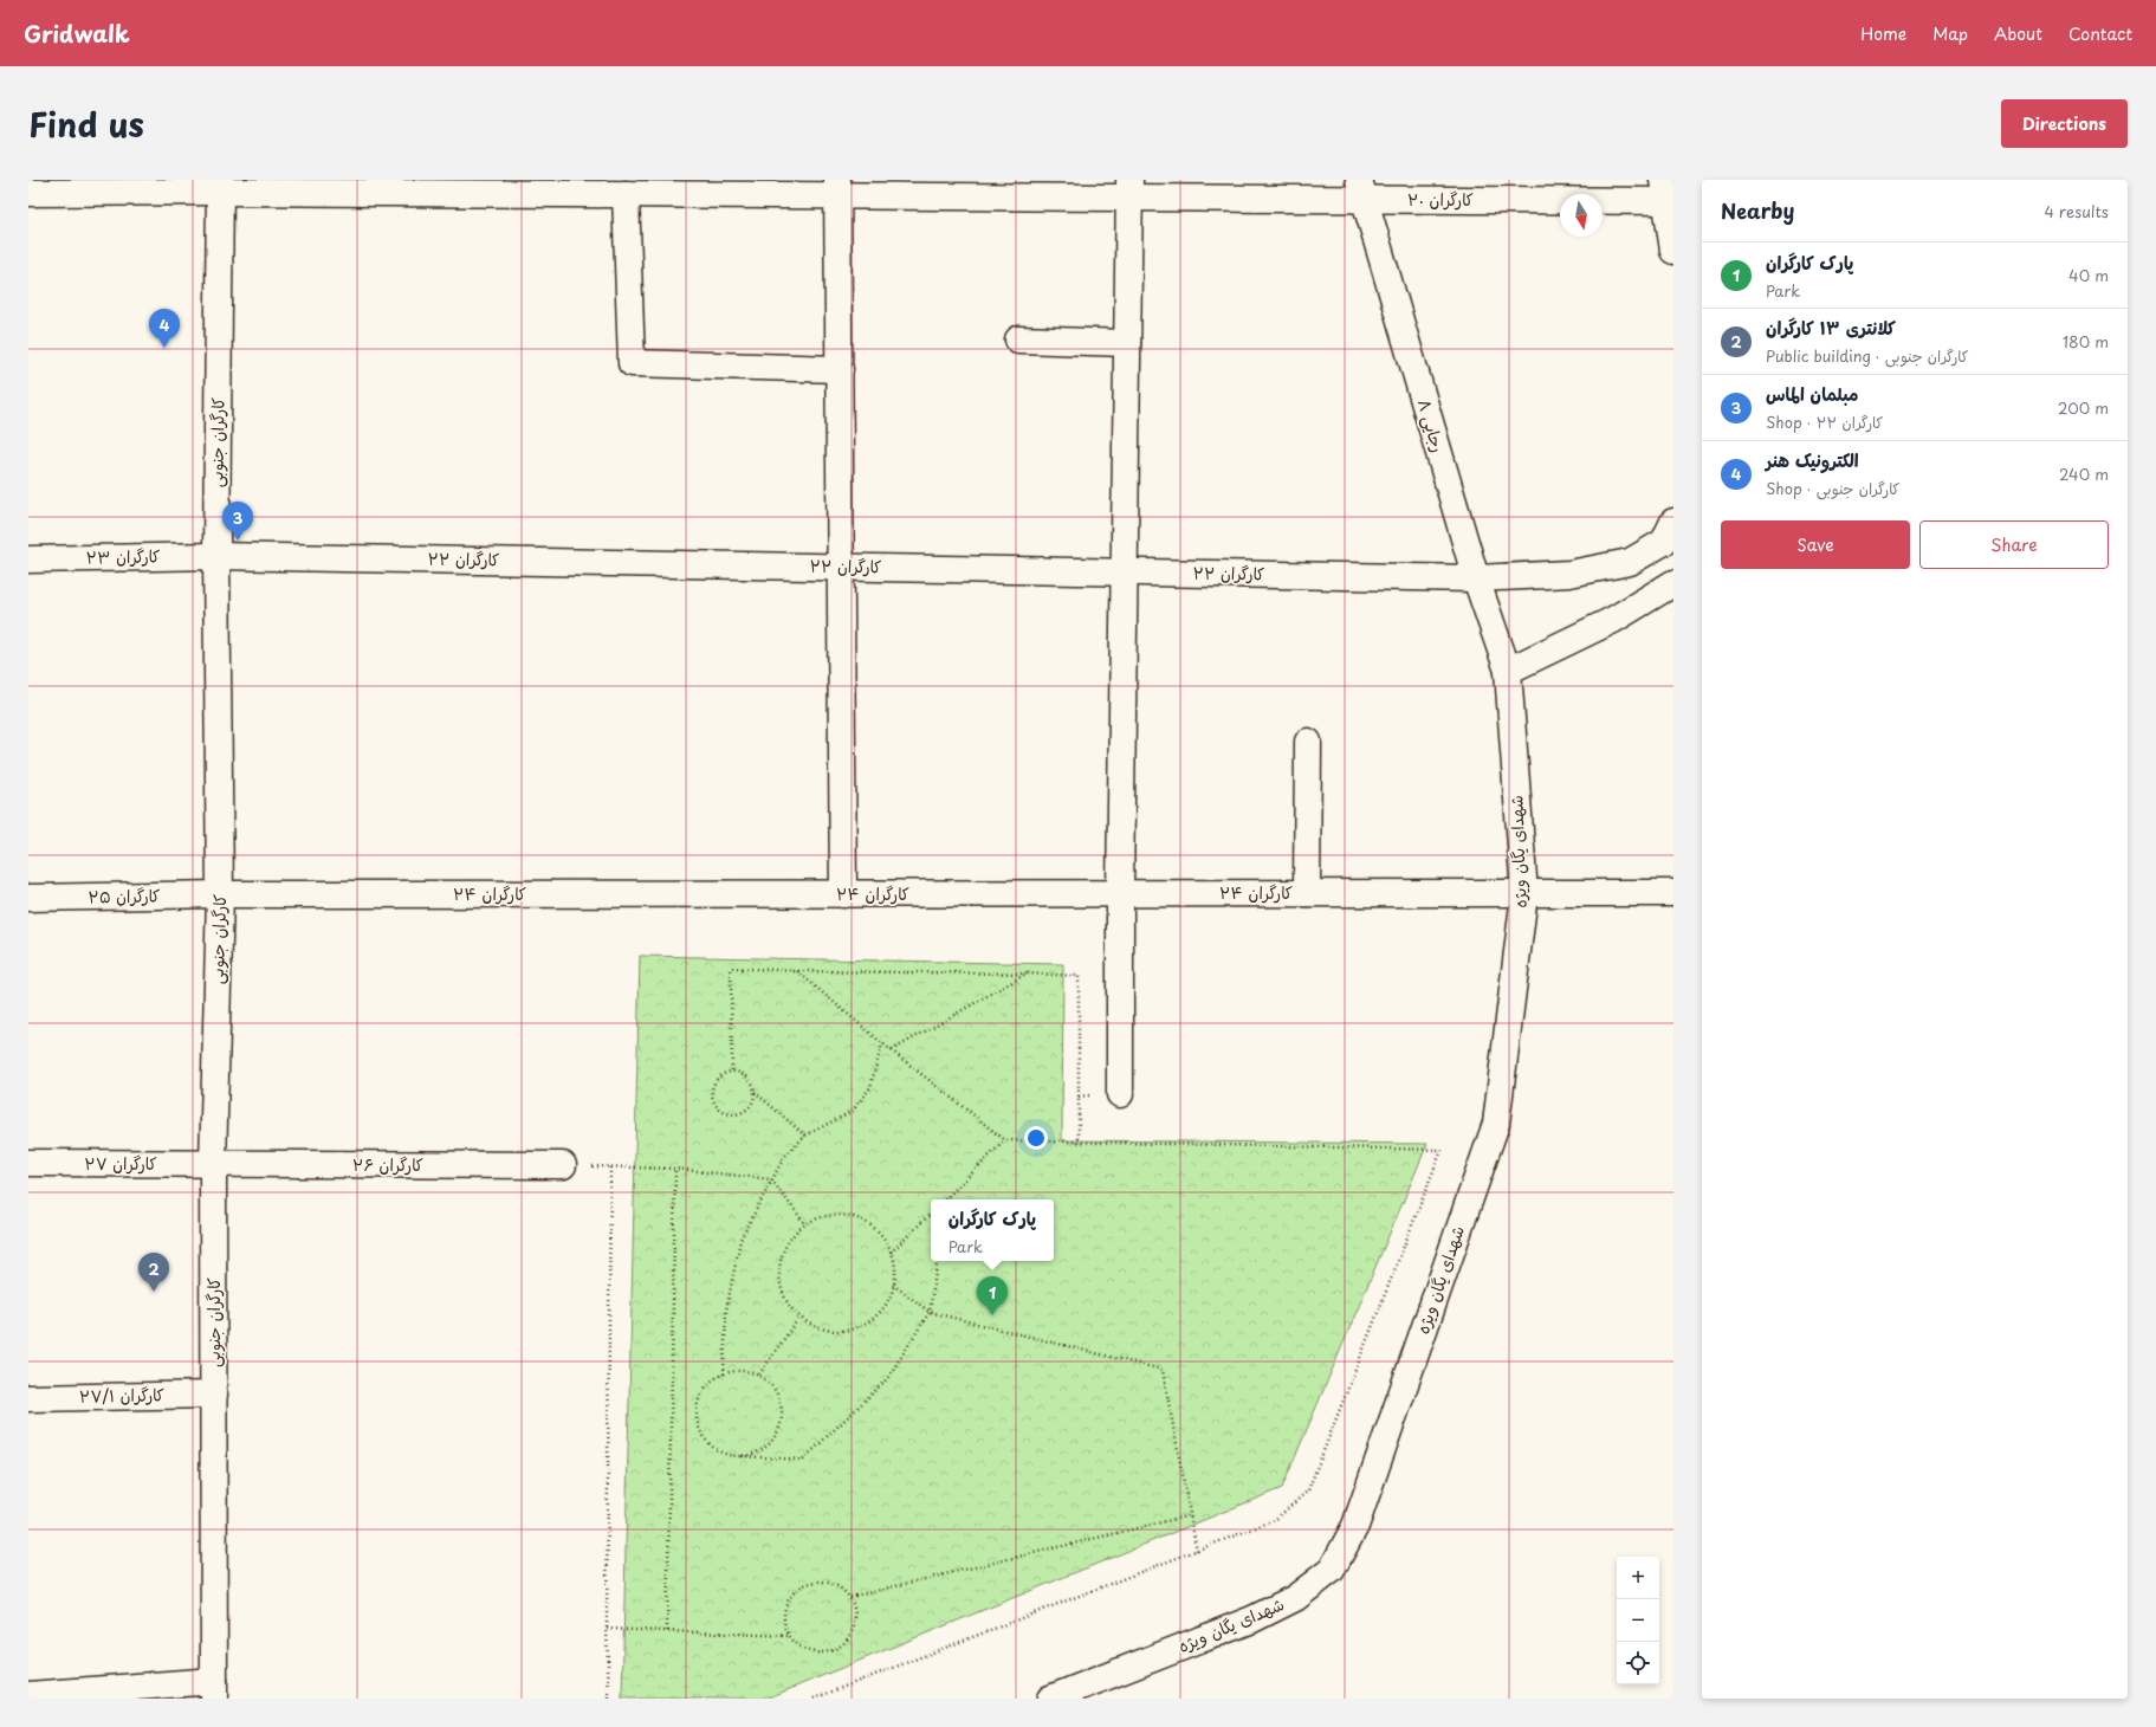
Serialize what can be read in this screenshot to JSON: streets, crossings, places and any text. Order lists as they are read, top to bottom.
{
  "streets": {
    "street": [
      "کارگران ۲۰",
      "رجایی ۸",
      "کارگران جنوبی",
      "کارگران ۲۳",
      "کارگران ۲۲",
      "شهدای یگان ویژه",
      "کارگران ۲۴",
      "کارگران ۲۵",
      "کارگران ۲۷",
      "کارگران ۲۶",
      "کارگران ۲۷/۱"
    ]
  },
  "crossings": [
    ["کارگران ۲۰", "رجایی ۸"],
    ["کارگران ۲۰", "کارگران جنوبی"],
    ["رجایی ۸", "کارگران ۲۲"],
    ["رجایی ۸", "شهدای یگان ویژه"],
    ["کارگران جنوبی", "کارگران ۲۳"],
    ["کارگران جنوبی", "کارگران ۲۲"],
    ["کارگران جنوبی", "کارگران ۲۴"],
    ["کارگران جنوبی", "کارگران ۲۵"],
    ["کارگران جنوبی", "کارگران ۲۷"],
    ["کارگران جنوبی", "کارگران ۲۶"],
    ["کارگران جنوبی", "کارگران ۲۷/۱"],
    ["کارگران ۲۳", "کارگران ۲۲"],
    ["شهدای یگان ویژه", "کارگران ۲۴"],
    ["کارگران ۲۴", "کارگران ۲۵"],
    ["کارگران ۲۷", "کارگران ۲۶"]
  ],
  "north": "bottom",
  "page": {
    "header": "Gridwalk",
    "nav": [
      "Home",
      "Map",
      "About",
      "Contact"
    ],
    "title": "Find us",
    "buttons": [
      "Directions",
      ["Save", "Share"]
    ],
    "heading": ["Nearby", "4 results"],
    "list": [
      {
        "mark": "1",
        "name": "پارک کارگران",
        "note": "Park",
        "value": "40 m"
      },
      {
        "mark": "2",
        "name": "کلانتری ۱۳ کارگران",
        "note": "Public building · کارگران جنوبی",
        "value": "180 m"
      },
      {
        "mark": "3",
        "name": "مبلمان الماس",
        "note": "Shop · کارگران ۲۲",
        "value": "200 m"
      },
      {
        "mark": "4",
        "name": "الکترونیک هنر",
        "note": "Shop · کارگران جنوبی",
        "value": "240 m"
      }
    ],
    "pins": [
      "4",
      "3",
      "2",
      "1"
    ],
    "popup": ["پارک کارگران", "Park"],
    "map_buttons": ["+", "−"]
  }
}
